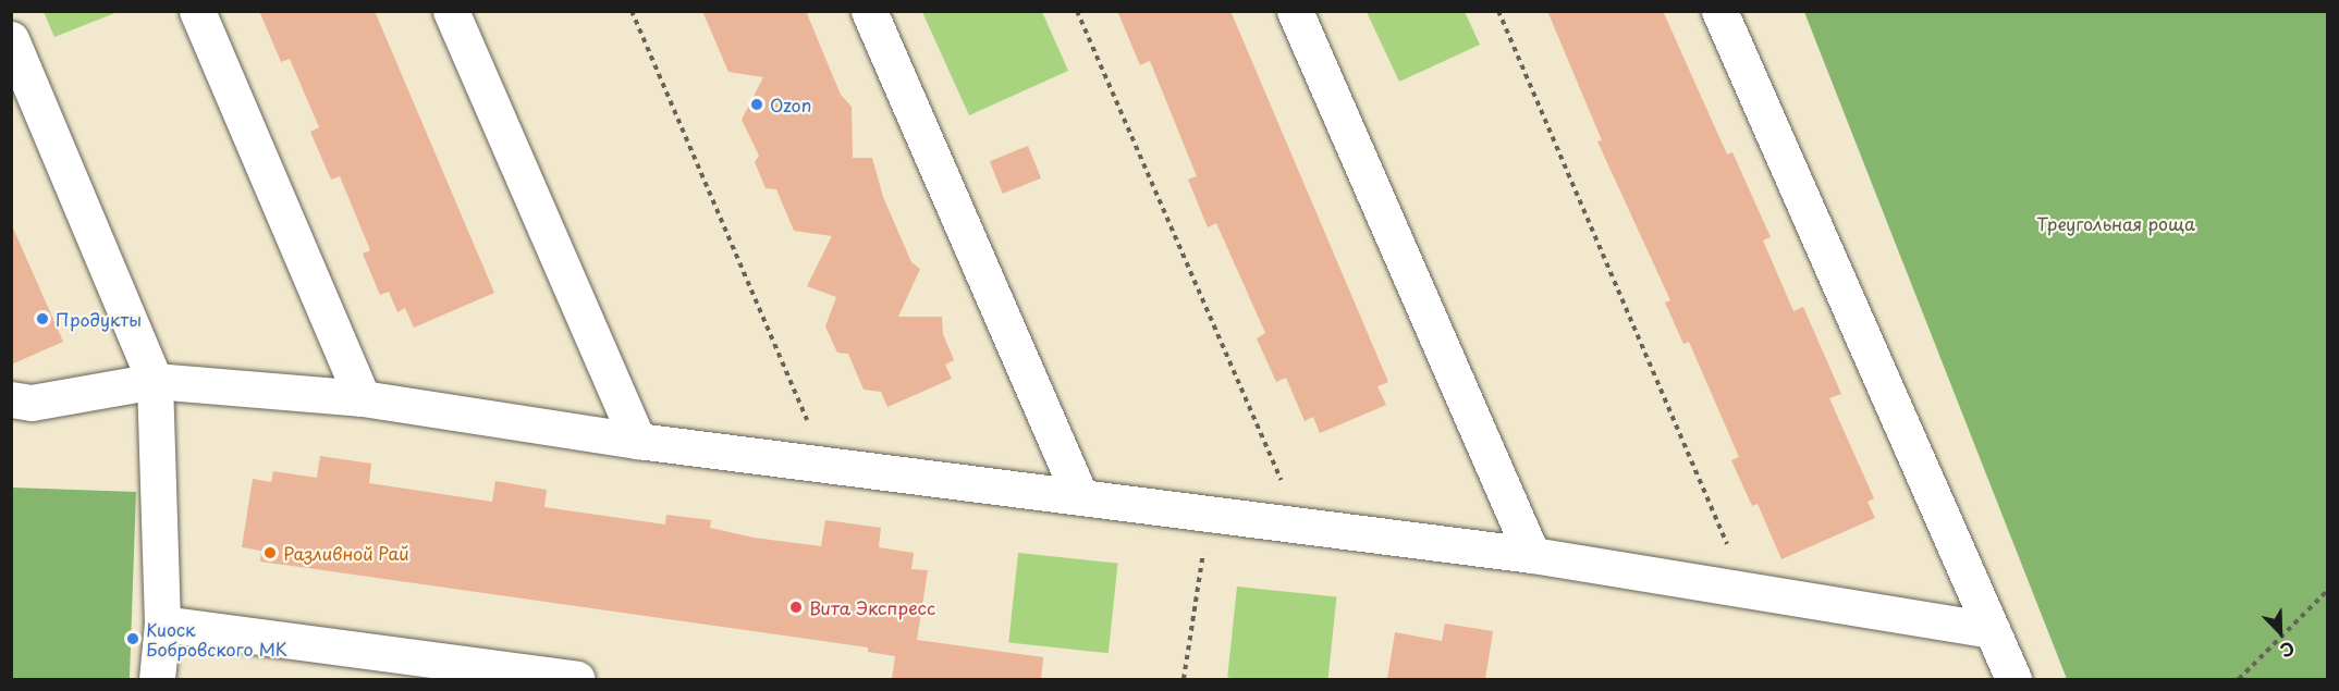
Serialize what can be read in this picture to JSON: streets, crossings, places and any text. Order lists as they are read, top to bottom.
{
  "parks": ["Треугольная роща"],
  "places": [
    "Ozon",
    "Продукты",
    "Разливной Рай",
    "Вита Экспресс",
    "Киоск Бобровского МК"
  ],
  "north": "bottom right"
}
